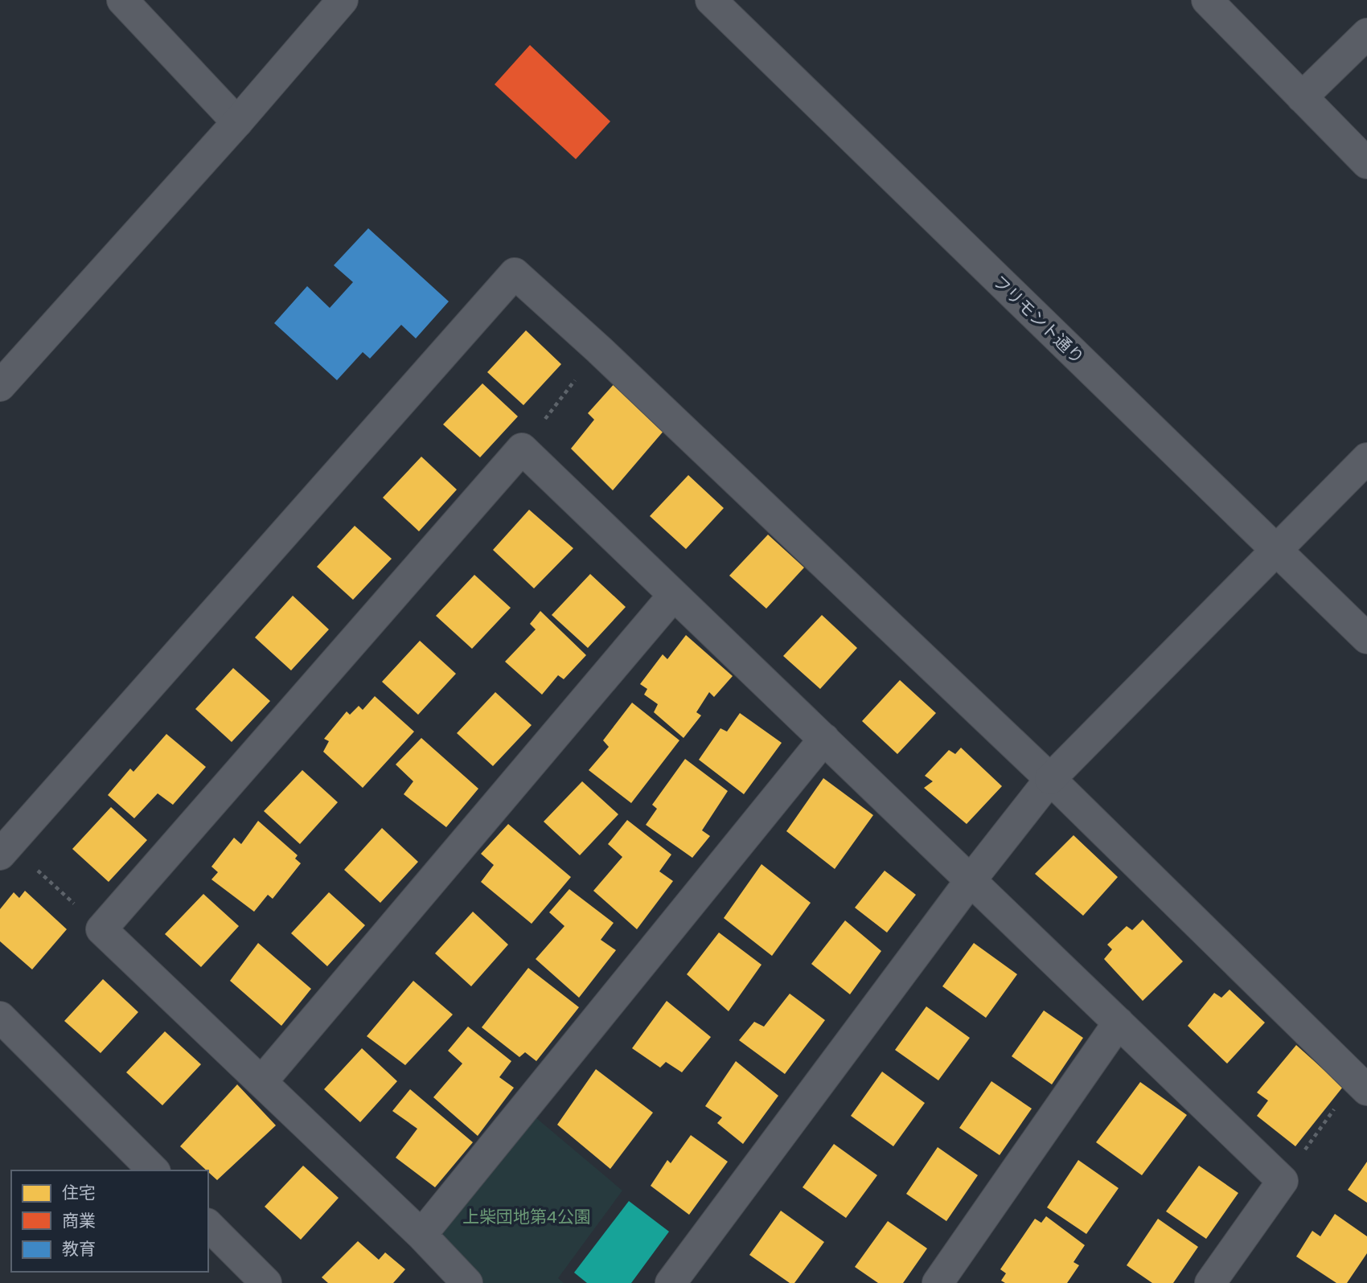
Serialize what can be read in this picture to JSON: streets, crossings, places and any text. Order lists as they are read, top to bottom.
{
  "streets": {
    "street": ["フリモント通り"]
  },
  "parks": ["上柴団地第4公園"],
  "legend": ["住宅", "商業", "教育"]
}
